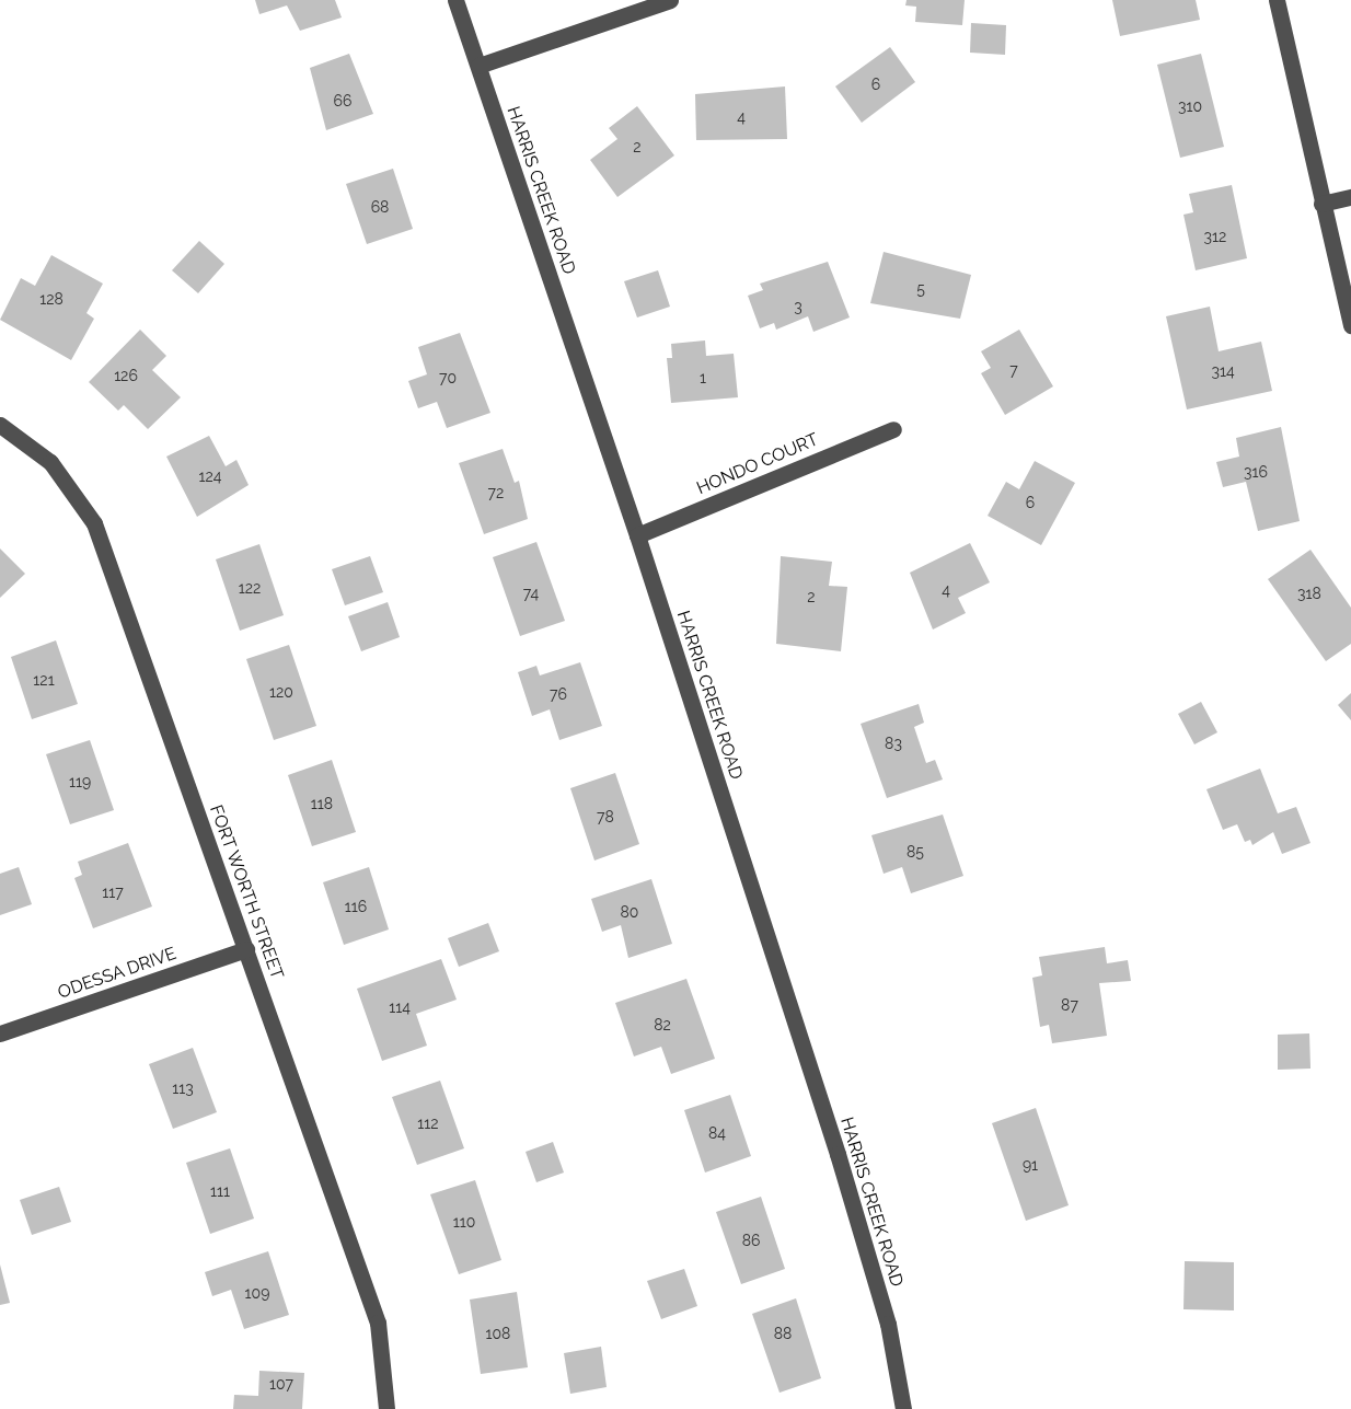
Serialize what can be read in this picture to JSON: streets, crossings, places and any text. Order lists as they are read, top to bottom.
{
  "streets": {
    "street": [
      "HARRIS CREEK ROAD",
      "HONDO COURT",
      "FORT WORTH STREET",
      "ODESSA DRIVE"
    ]
  },
  "crossings": [
    ["HARRIS CREEK ROAD", "HONDO COURT"],
    ["FORT WORTH STREET", "ODESSA DRIVE"]
  ],
  "house_numbers": [
    "6",
    "66",
    "310",
    "4",
    "2",
    "68",
    "312",
    "5",
    "128",
    "3",
    "7",
    "314",
    "126",
    "70",
    "1",
    "316",
    "124",
    "72",
    "6",
    "122",
    "4",
    "74",
    "318",
    "2",
    "121",
    "120",
    "76",
    "83",
    "119",
    "118",
    "78",
    "85",
    "117",
    "116",
    "80",
    "87",
    "114",
    "82",
    "113",
    "112",
    "84",
    "91",
    "111",
    "110",
    "86",
    "109",
    "108",
    "88",
    "107"
  ]
}
